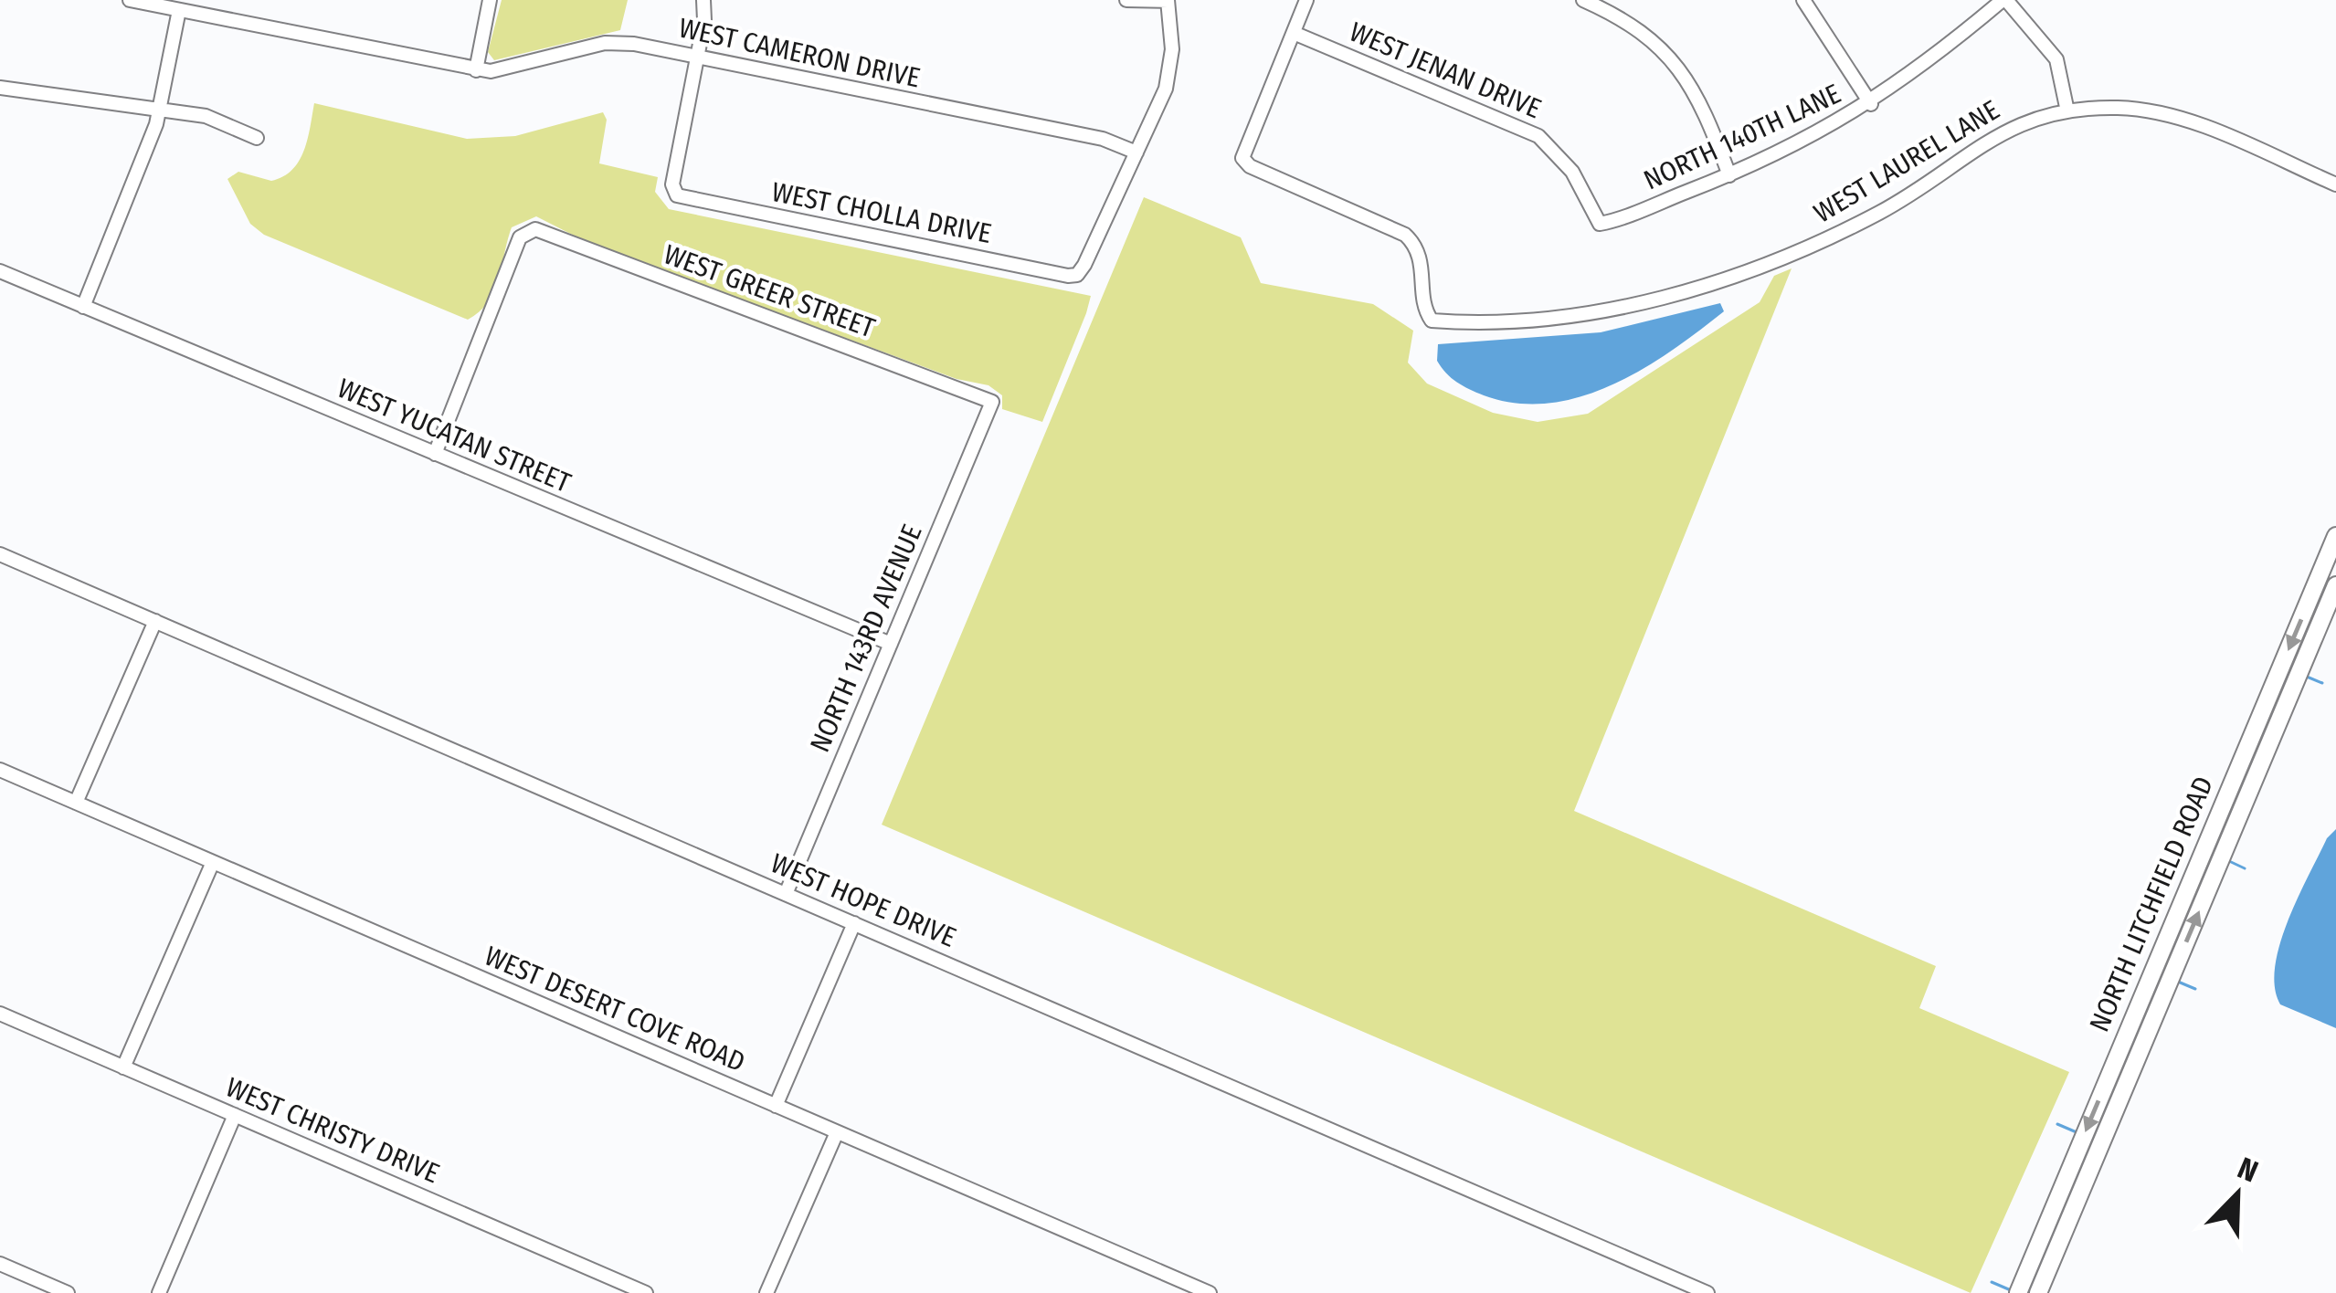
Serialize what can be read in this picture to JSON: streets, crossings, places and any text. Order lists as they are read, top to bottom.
{
  "streets": {
    "main road": ["NORTH LITCHFIELD ROAD"],
    "street": [
      "WEST CAMERON DRIVE",
      "WEST JENAN DRIVE",
      "NORTH 140TH LANE",
      "WEST LAUREL LANE",
      "WEST CHOLLA DRIVE",
      "WEST GREER STREET",
      "WEST YUCATAN STREET",
      "NORTH 143RD AVENUE",
      "WEST HOPE DRIVE",
      "WEST DESERT COVE ROAD",
      "WEST CHRISTY DRIVE"
    ]
  },
  "crossings": [
    ["WEST CAMERON DRIVE", "WEST CHOLLA DRIVE"],
    ["WEST JENAN DRIVE", "NORTH 140TH LANE"],
    ["WEST JENAN DRIVE", "WEST LAUREL LANE"],
    ["WEST GREER STREET", "WEST YUCATAN STREET"],
    ["WEST GREER STREET", "NORTH 143RD AVENUE"],
    ["WEST YUCATAN STREET", "NORTH 143RD AVENUE"],
    ["NORTH 143RD AVENUE", "WEST HOPE DRIVE"]
  ],
  "north": "top right"
}
